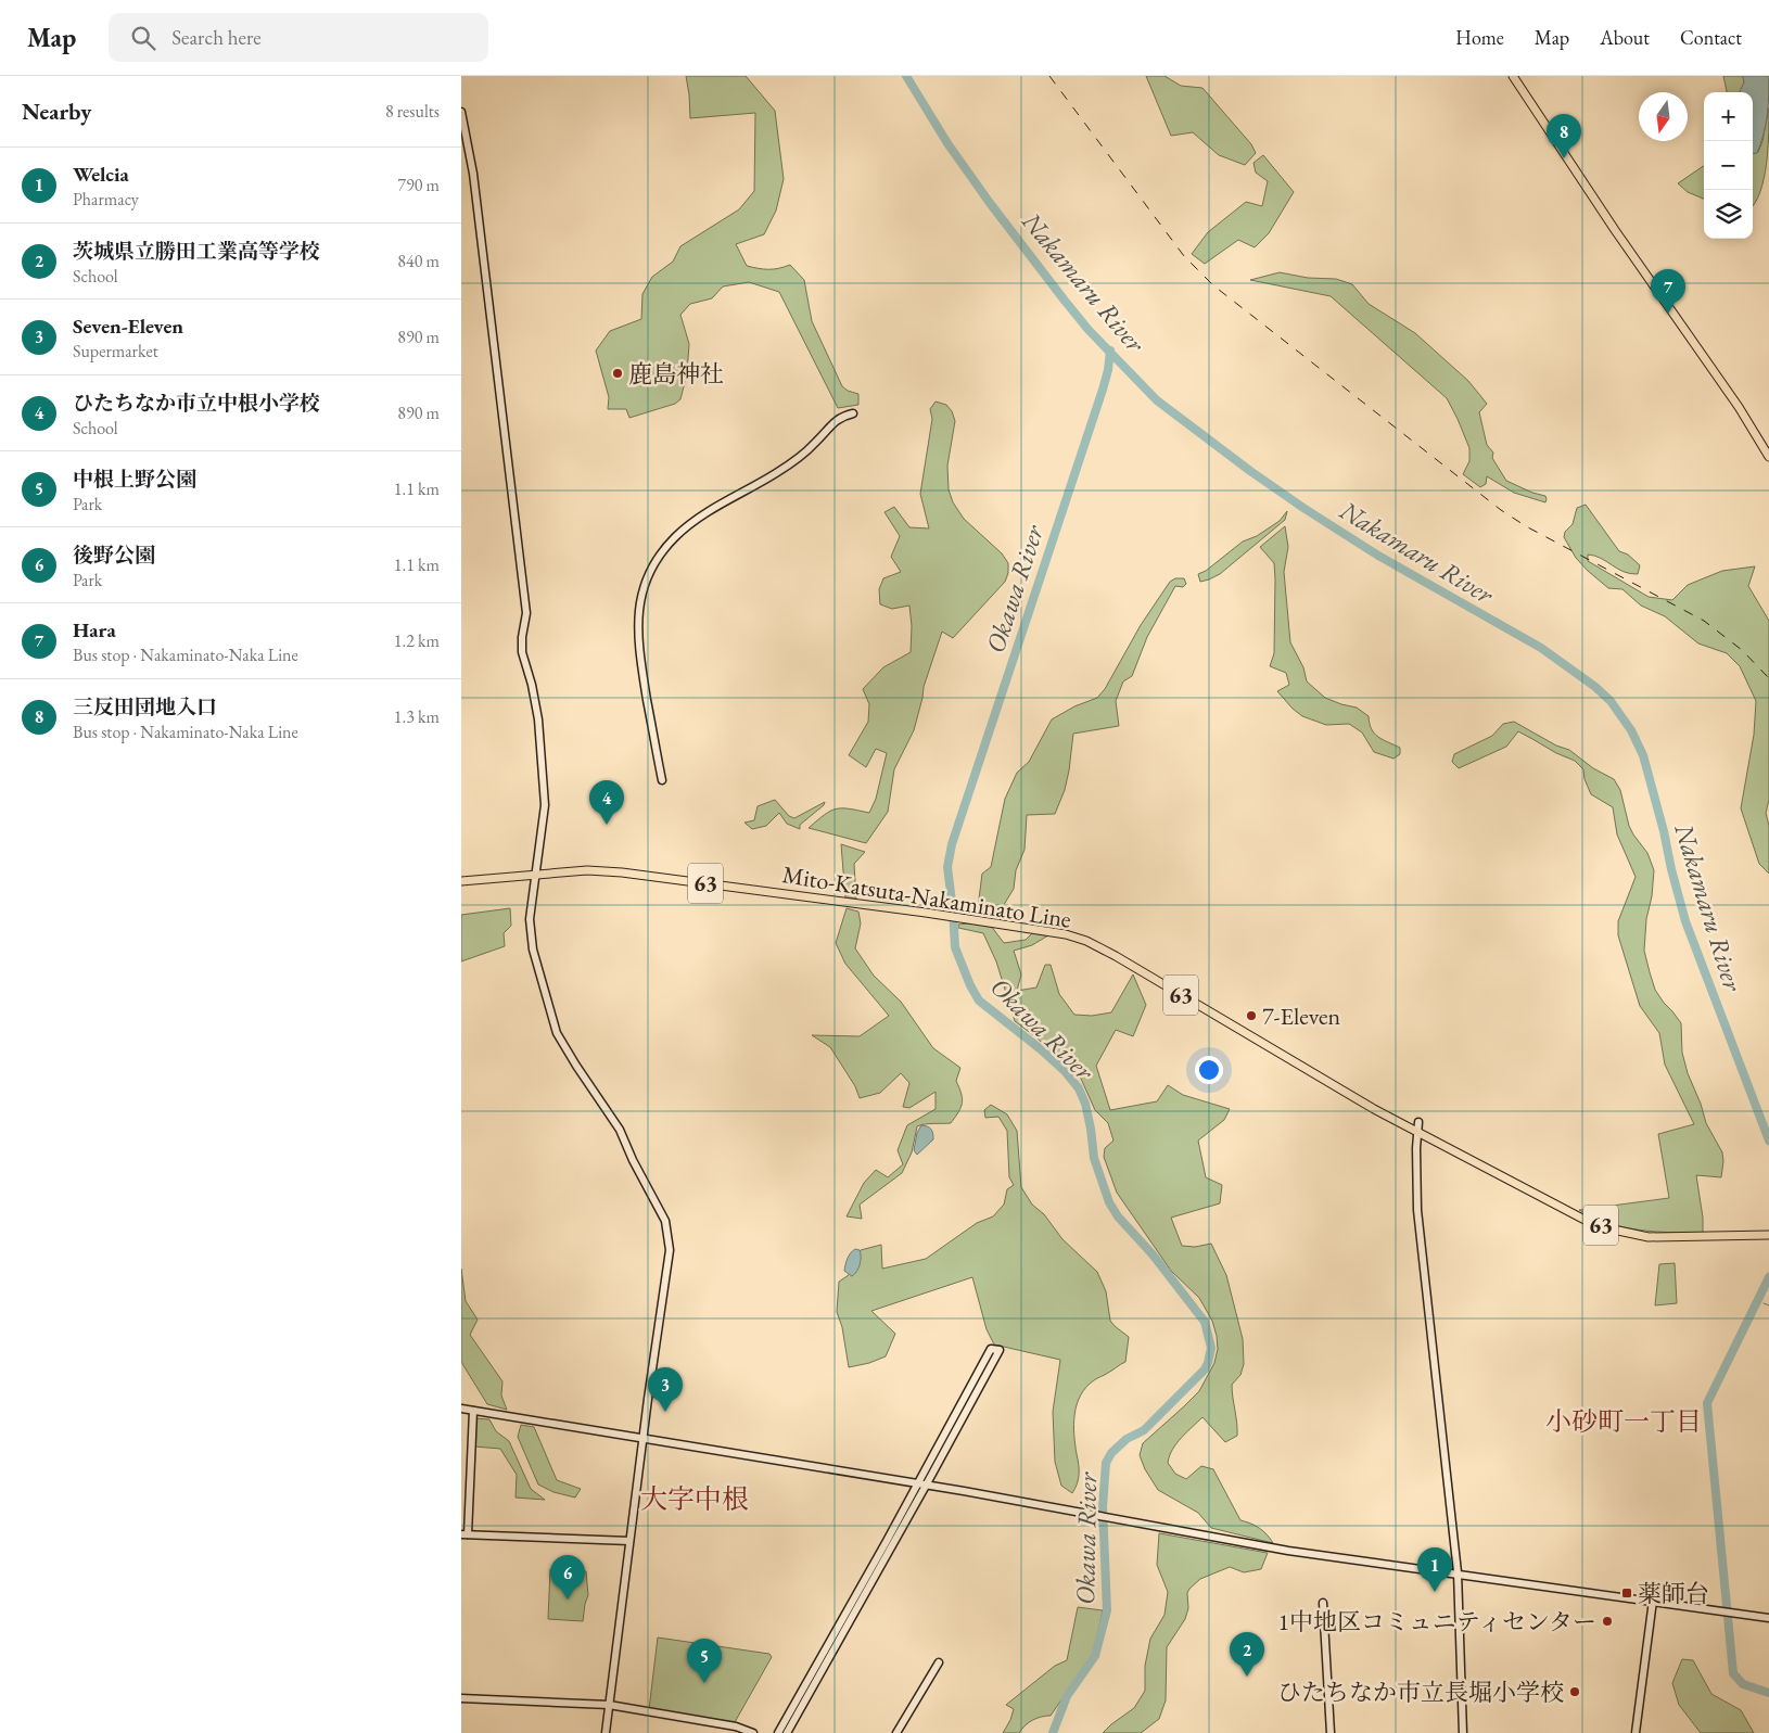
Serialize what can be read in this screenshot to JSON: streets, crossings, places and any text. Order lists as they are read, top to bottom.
{
  "streets": {
    "main road": ["63", "Mito-Katsuta-Nakaminato Line"]
  },
  "districts": ["小砂町一丁目", "大字中根"],
  "water": ["Nakamaru River", "Okawa River"],
  "places": {
    "other": [
      "鹿島神社",
      "7-Eleven",
      "1中地区コミュニティセンター",
      "ひたちなか市立長堀小学校"
    ],
    "transit": ["薬師台"]
  },
  "north": "bottom",
  "page": {
    "header": "Map",
    "search": "Search here",
    "nav": [
      "Home",
      "Map",
      "About",
      "Contact"
    ],
    "heading": ["Nearby", "8 results"],
    "map_buttons": ["+", "−"],
    "pins": [
      "8",
      "7",
      "4",
      "3",
      "1",
      "6",
      "2",
      "5"
    ],
    "list": [
      {
        "mark": "1",
        "name": "Welcia",
        "note": "Pharmacy",
        "value": "790 m"
      },
      {
        "mark": "2",
        "name": "茨城県立勝田工業高等学校",
        "note": "School",
        "value": "840 m"
      },
      {
        "mark": "3",
        "name": "Seven-Eleven",
        "note": "Supermarket",
        "value": "890 m"
      },
      {
        "mark": "4",
        "name": "ひたちなか市立中根小学校",
        "note": "School",
        "value": "890 m"
      },
      {
        "mark": "5",
        "name": "中根上野公園",
        "note": "Park",
        "value": "1.1 km"
      },
      {
        "mark": "6",
        "name": "後野公園",
        "note": "Park",
        "value": "1.1 km"
      },
      {
        "mark": "7",
        "name": "Hara",
        "note": "Bus stop · Nakaminato-Naka Line",
        "value": "1.2 km"
      },
      {
        "mark": "8",
        "name": "三反田団地入口",
        "note": "Bus stop · Nakaminato-Naka Line",
        "value": "1.3 km"
      }
    ]
  }
}
